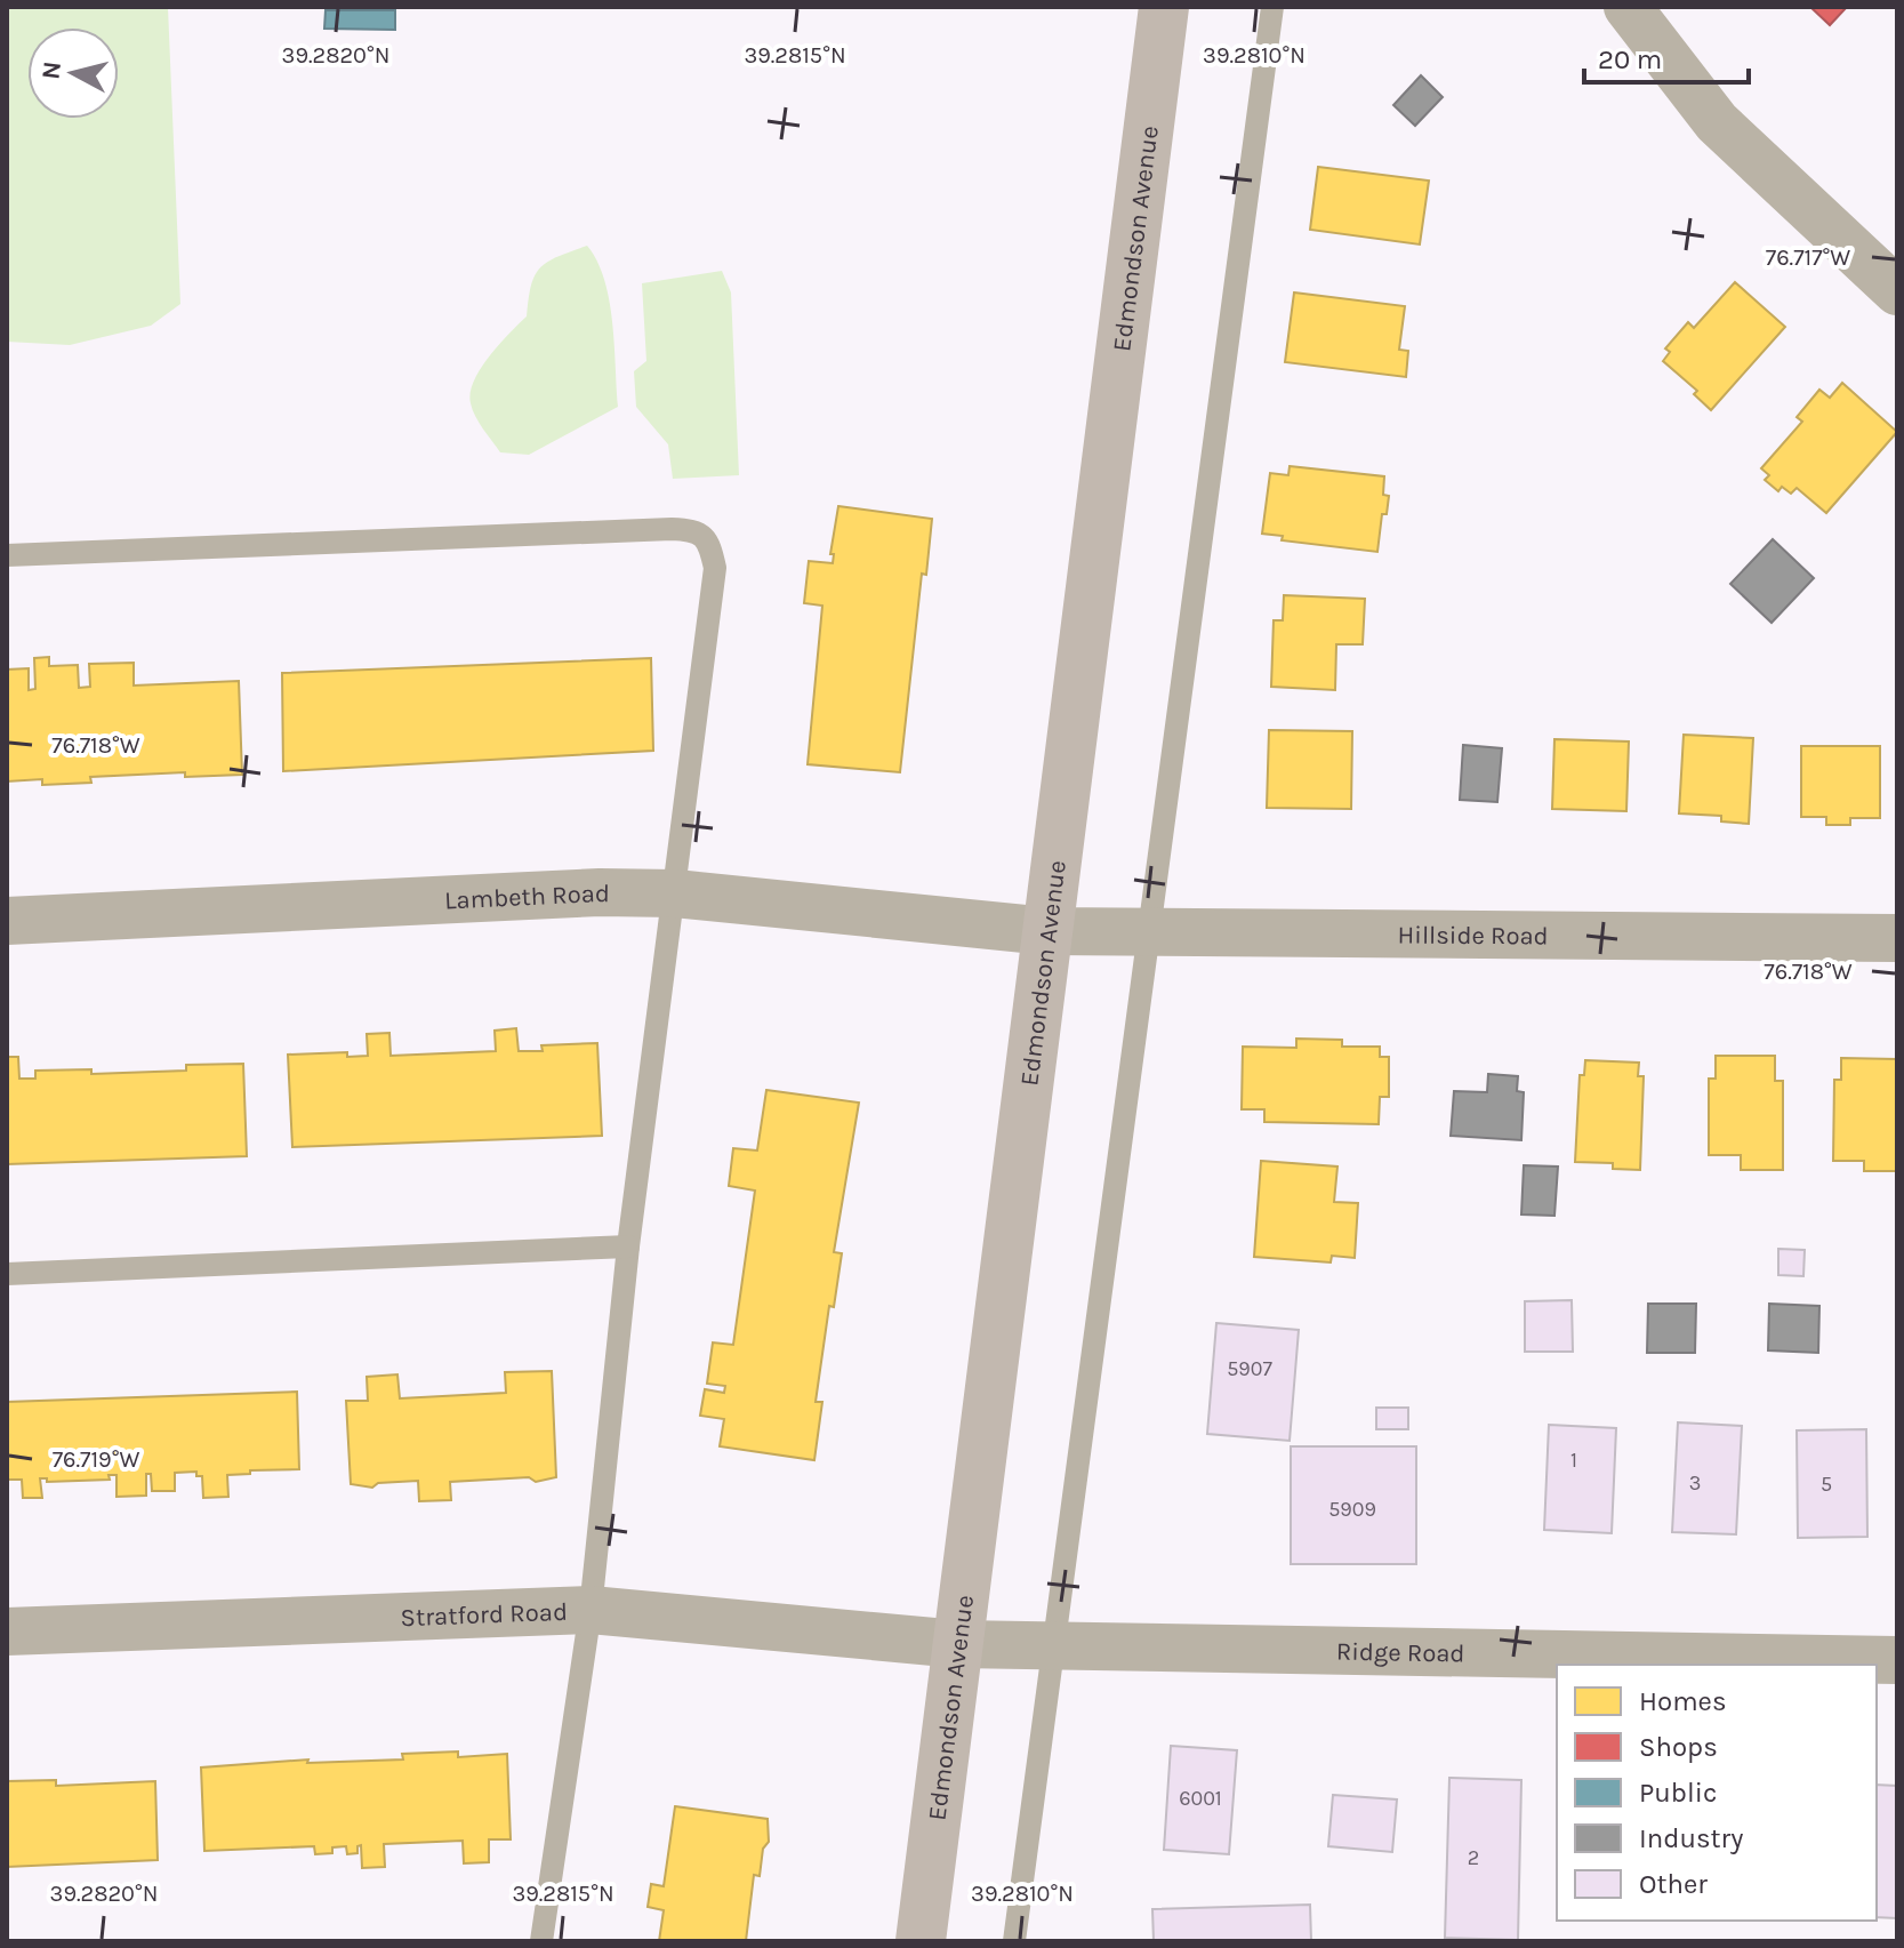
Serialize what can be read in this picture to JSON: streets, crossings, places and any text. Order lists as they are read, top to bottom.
{
  "streets": {
    "main road": ["Edmondson Avenue"],
    "street": [
      "Lambeth Road",
      "Hillside Road",
      "Stratford Road",
      "Ridge Road"
    ]
  },
  "crossings": [
    ["Edmondson Avenue", "Lambeth Road"],
    ["Edmondson Avenue", "Hillside Road"],
    ["Edmondson Avenue", "Stratford Road"],
    ["Edmondson Avenue", "Ridge Road"],
    ["Lambeth Road", "Hillside Road"],
    ["Stratford Road", "Ridge Road"]
  ],
  "house_numbers": [
    "5907",
    "1",
    "3",
    "5",
    "5909",
    "6001",
    "2"
  ],
  "legend": [
    "Homes",
    "Shops",
    "Public",
    "Industry",
    "Other"
  ],
  "scale_bar": "20 m",
  "north": "left",
  "coordinates": [
    "39.2820°N",
    "39.2815°N",
    "39.2810°N",
    "76.717°W",
    "76.718°W",
    "76.719°W"
  ]
}
